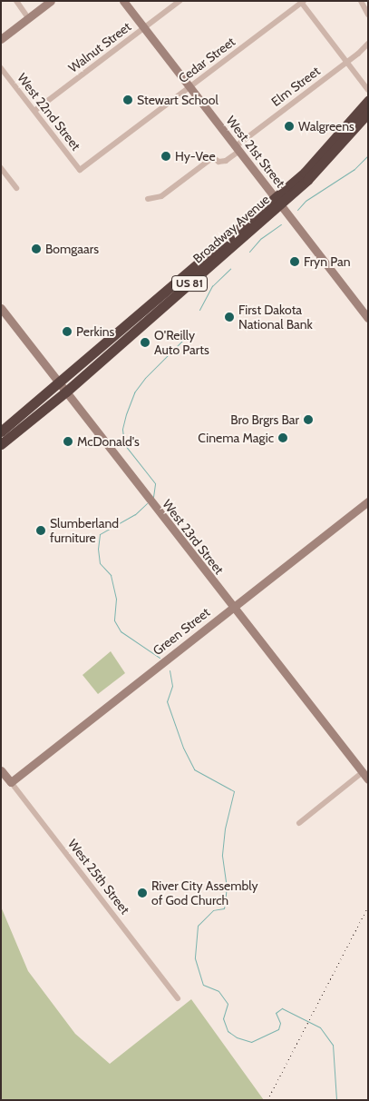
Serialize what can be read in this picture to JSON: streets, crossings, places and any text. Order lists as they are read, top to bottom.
{
  "streets": {
    "highway": ["Broadway Avenue", "US 81"],
    "street": [
      "Walnut Street",
      "Cedar Street",
      "Elm Street",
      "West 22nd Street",
      "West 21st Street",
      "West 23rd Street",
      "Green Street",
      "West 25th Street"
    ]
  },
  "crossings": [
    ["Walnut Street", "West 22nd Street"],
    ["Walnut Street", "West 21st Street"],
    ["Cedar Street", "West 22nd Street"],
    ["Cedar Street", "West 21st Street"],
    ["Elm Street", "West 21st Street"],
    ["West 21st Street", "Broadway Avenue"],
    ["Broadway Avenue", "West 23rd Street"],
    ["West 23rd Street", "Green Street"],
    ["Green Street", "West 25th Street"]
  ],
  "places": [
    "Stewart School",
    "Walgreens",
    "Hy-Vee",
    "Bomgaars",
    "Fryn Pan",
    "First Dakota National Bank",
    "Perkins",
    "O'Reilly Auto Parts",
    "Bro Brgrs Bar",
    "Cinema Magic",
    "McDonald's",
    "Slumberland furniture",
    "River City Assembly of God Church"
  ]
}
